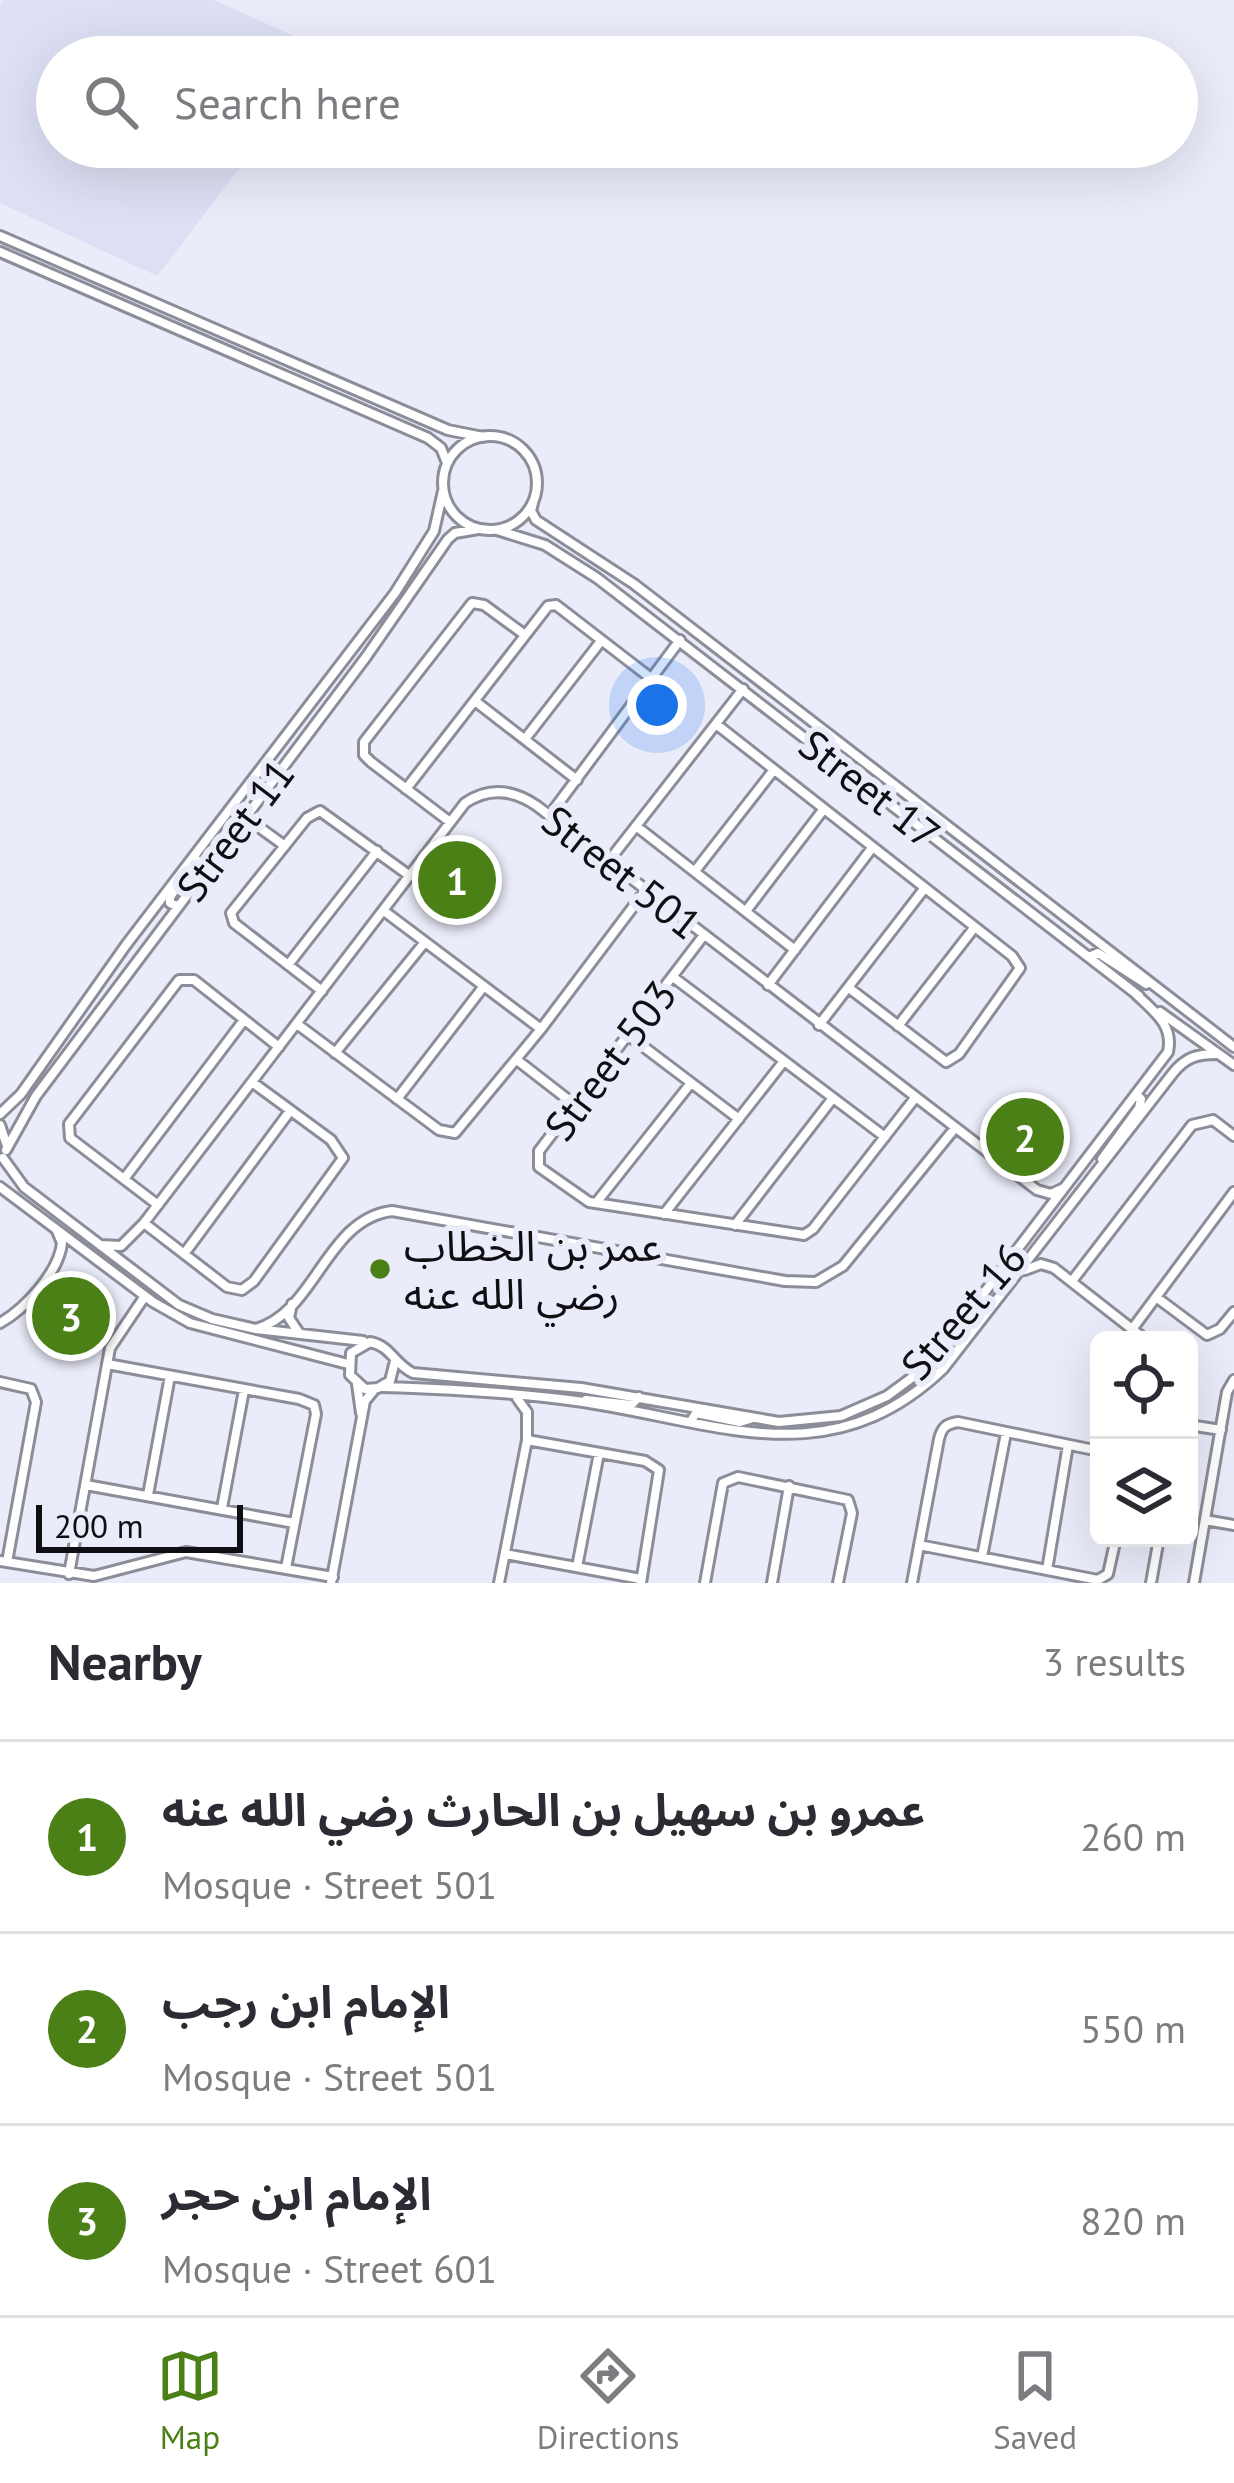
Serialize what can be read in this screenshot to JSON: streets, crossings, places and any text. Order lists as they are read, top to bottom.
{
  "streets": {
    "street": [
      "Street 17",
      "Street 11",
      "Street 501",
      "Street 503",
      "Street 16"
    ]
  },
  "crossings": [
    ["Street 17", "Street 11"],
    ["Street 17", "Street 16"],
    ["Street 501", "Street 503"]
  ],
  "places": ["عمر بن الخطاب رضي الله عنه"],
  "scale_bar": "200 m",
  "page": {
    "search": "Search here",
    "pins": ["1", "2", "3"],
    "scale": "200 m",
    "heading": ["Nearby", "3 results"],
    "list": [
      {
        "mark": "1",
        "name": "عمرو بن سهيل بن الحارث رضي الله عنه",
        "note": "Mosque · Street 501",
        "value": "260 m"
      },
      {
        "mark": "2",
        "name": "الإمام ابن رجب",
        "note": "Mosque · Street 501",
        "value": "550 m"
      },
      {
        "mark": "3",
        "name": "الإمام ابن حجر",
        "note": "Mosque · Street 601",
        "value": "820 m"
      }
    ],
    "nav": ["Map", "Directions", "Saved"]
  }
}
